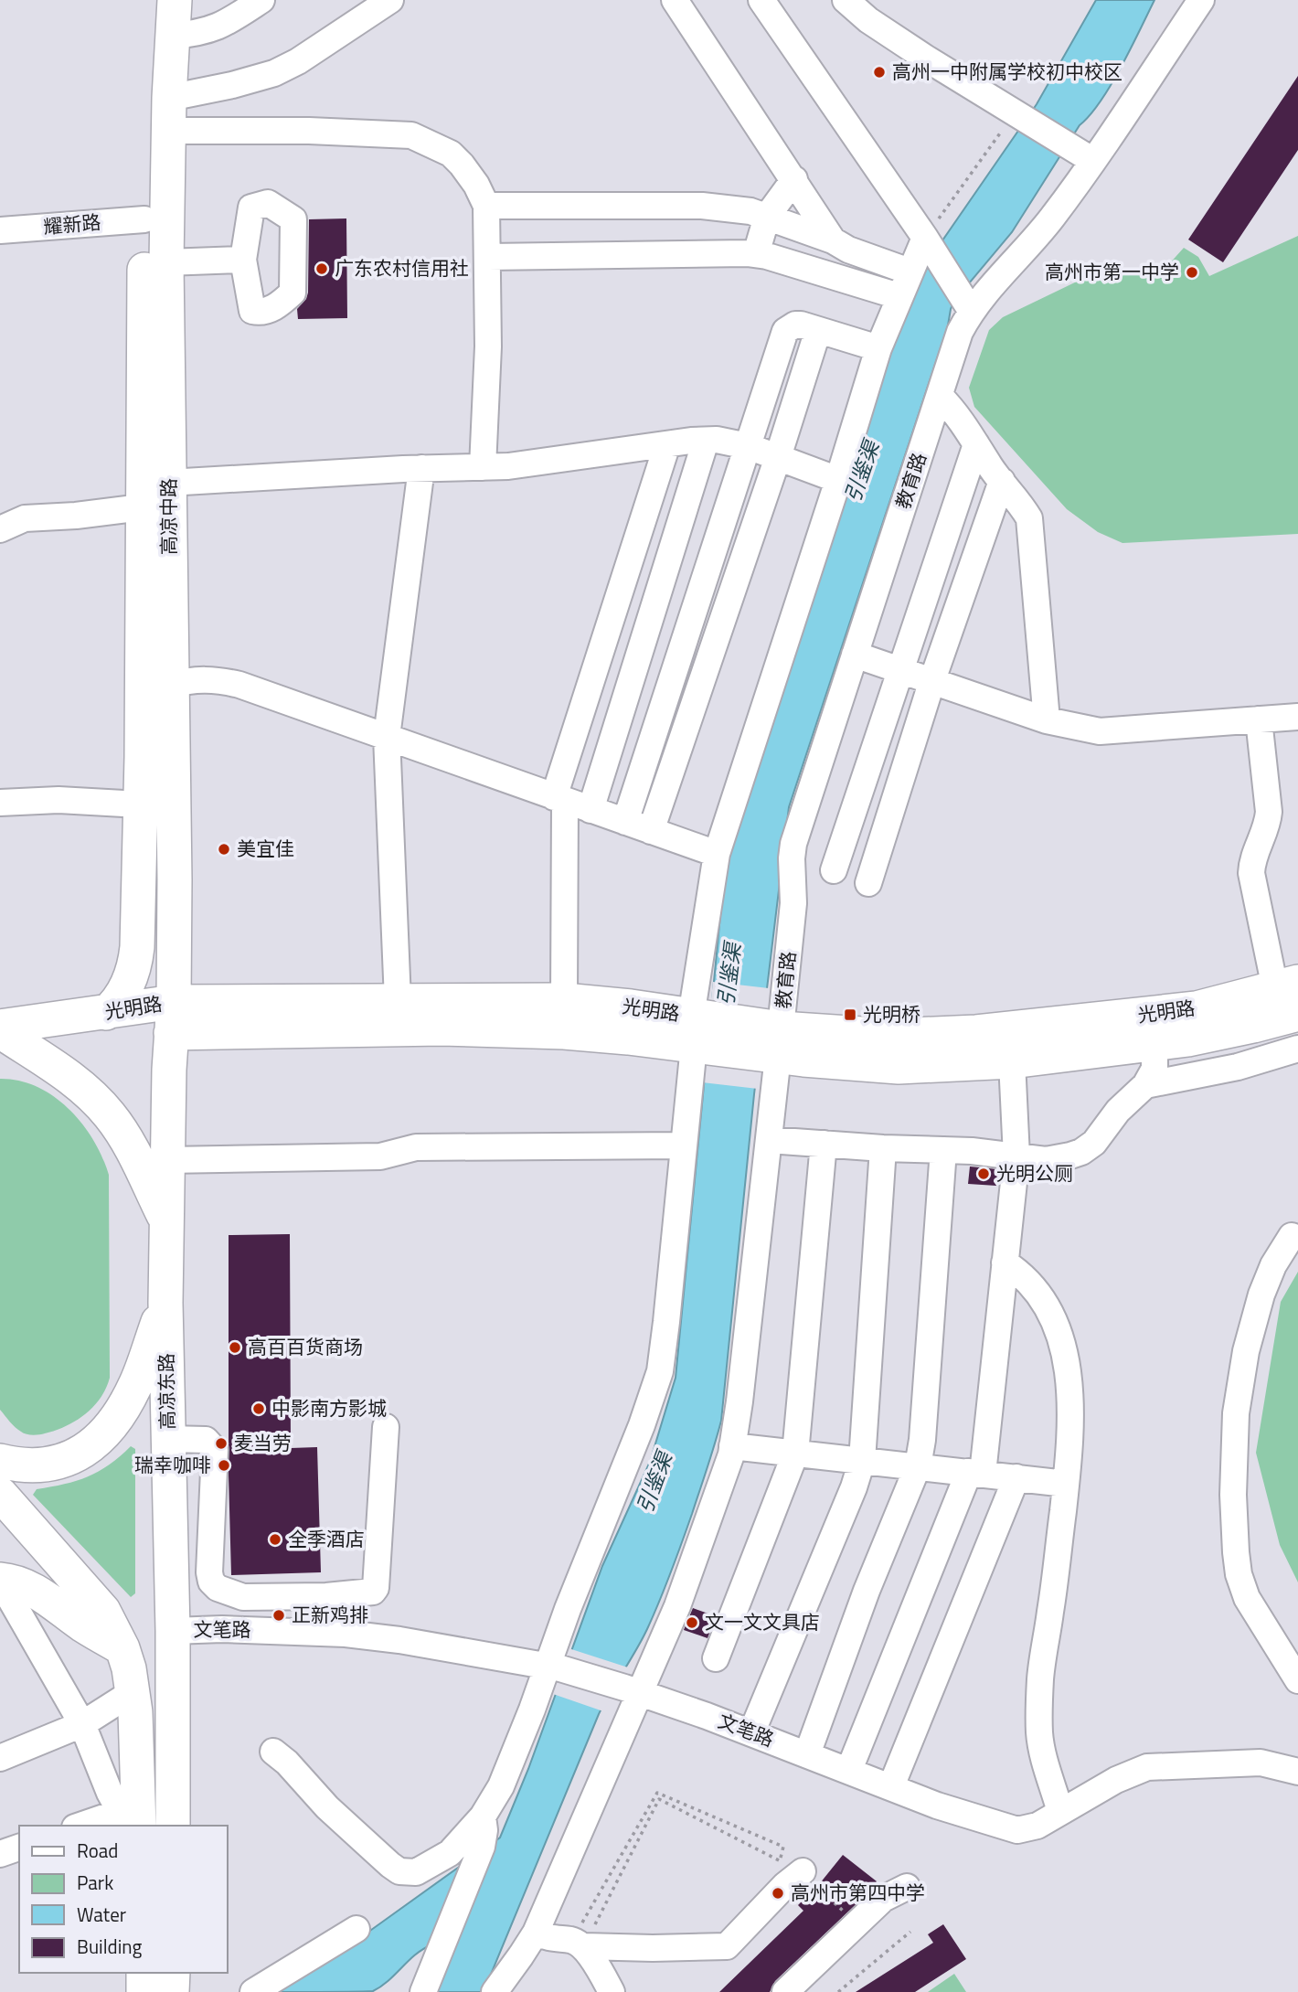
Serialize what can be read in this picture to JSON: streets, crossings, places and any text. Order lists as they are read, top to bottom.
{
  "streets": {
    "main road": ["高凉中路", "光明路", "高凉东路"],
    "street": ["耀新路", "教育路", "文笔路"]
  },
  "crossings": [
    ["耀新路", "高凉中路"],
    ["教育路", "光明路"],
    ["教育路", "文笔路"],
    ["高凉中路", "光明路"],
    ["高凉中路", "高凉东路"],
    ["光明路", "高凉东路"],
    ["高凉东路", "文笔路"]
  ],
  "water": ["引鉴渠"],
  "places": {
    "other": [
      "高州一中附属学校初中校区",
      "广东农村信用社",
      "高州市第一中学",
      "美宜佳",
      "光明公厕",
      "高百百货商场",
      "中影南方影城",
      "麦当劳",
      "瑞幸咖啡",
      "全季酒店",
      "正新鸡排",
      "文一文文具店",
      "高州市第四中学"
    ],
    "transit": ["光明桥"]
  },
  "legend": [
    "Road",
    "Park",
    "Water",
    "Building"
  ]
}
